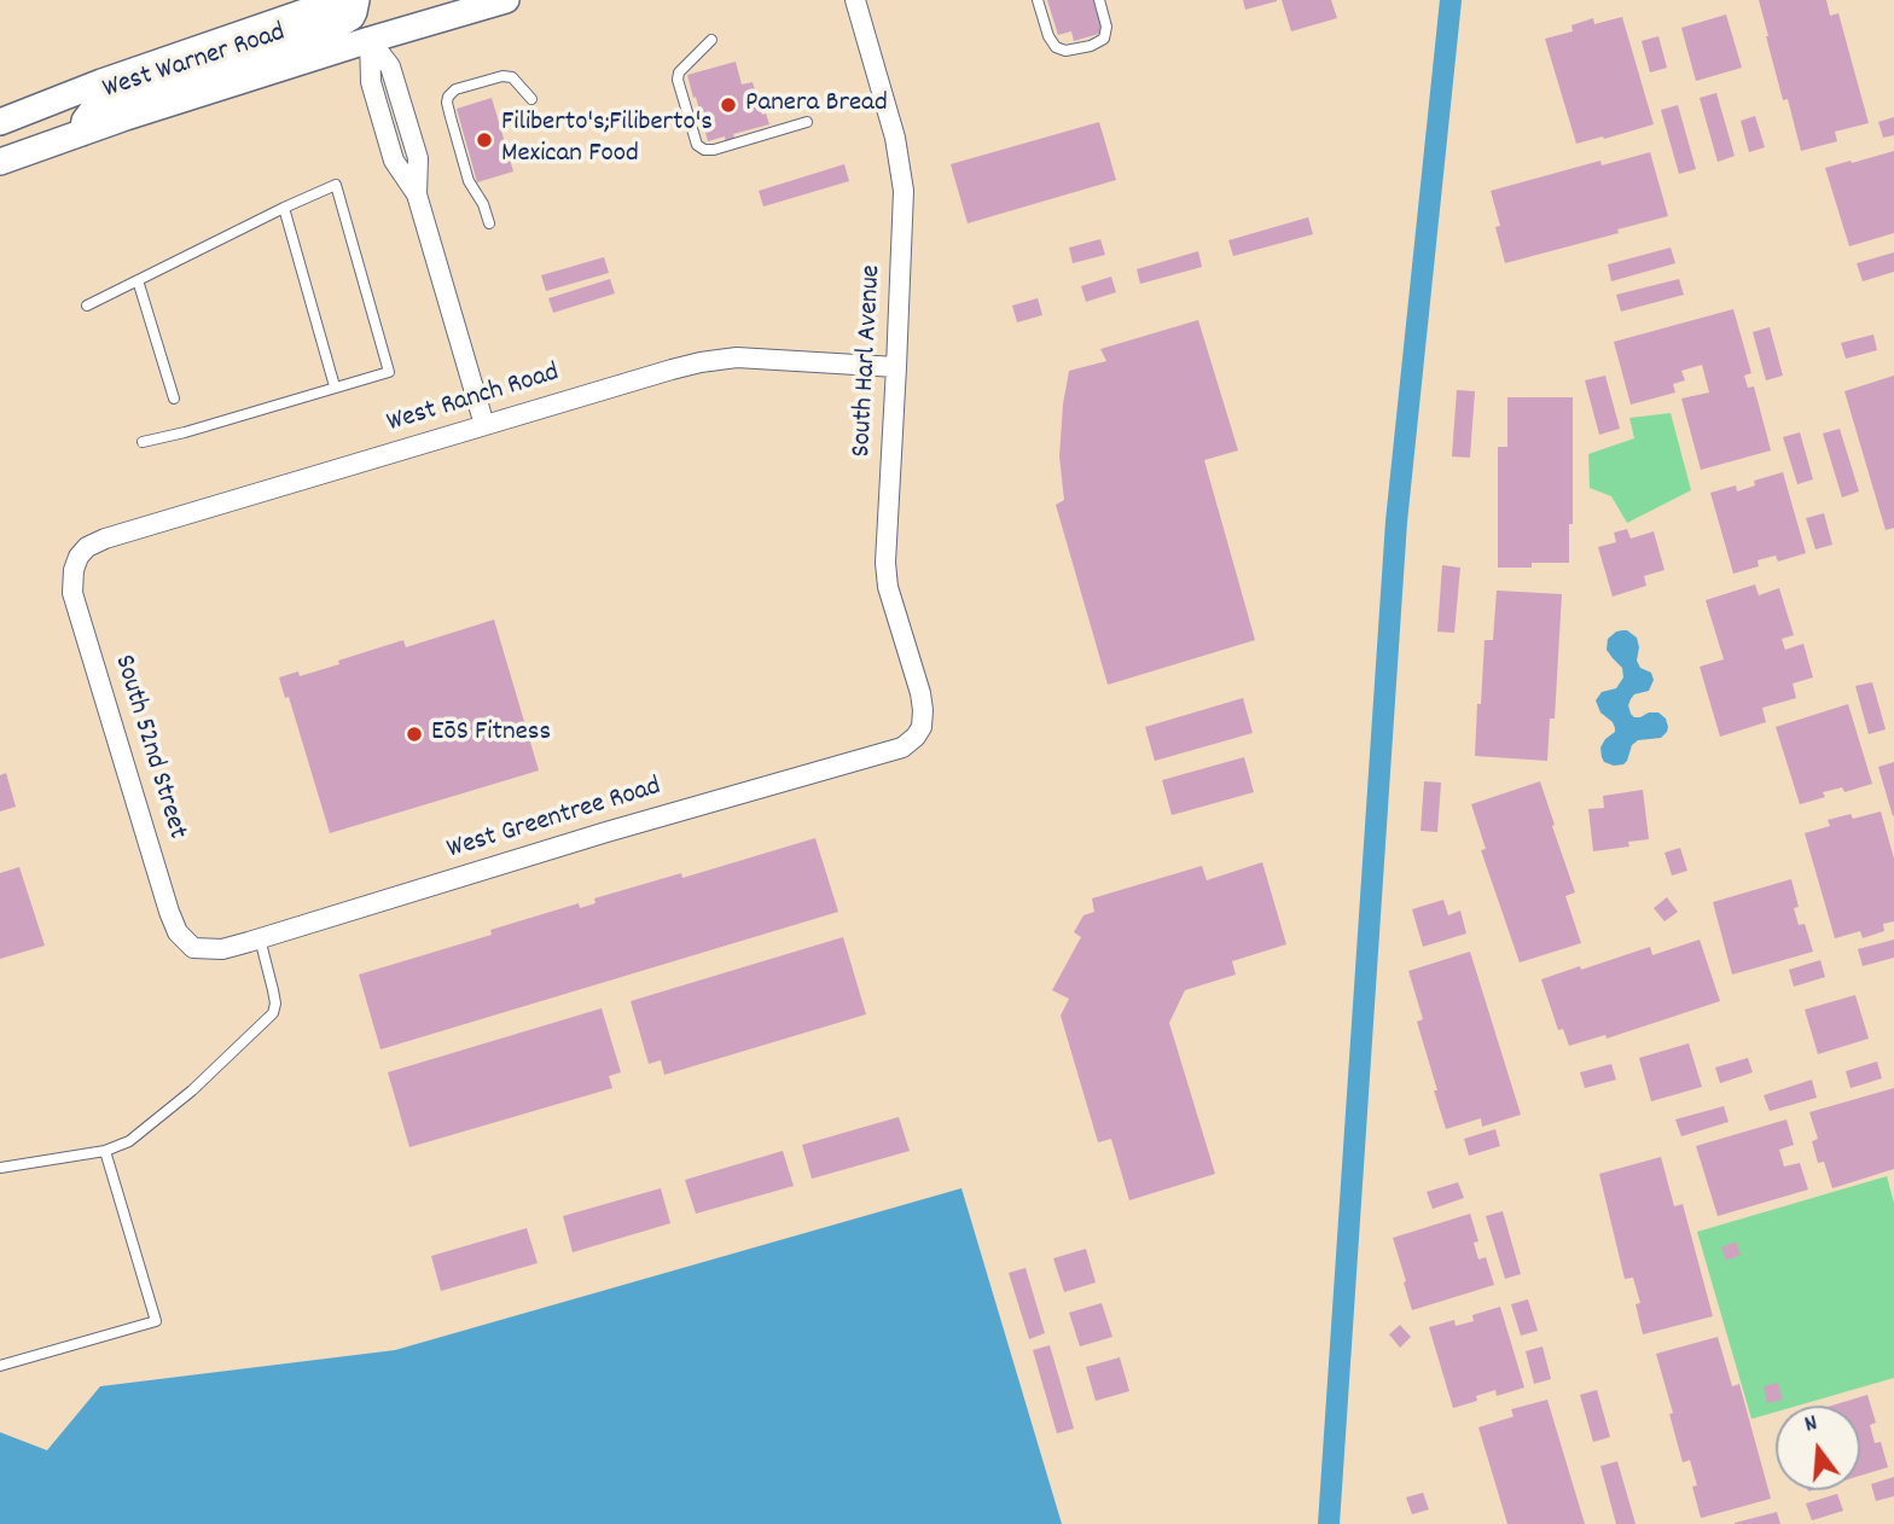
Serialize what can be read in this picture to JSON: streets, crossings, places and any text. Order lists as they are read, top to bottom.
{
  "streets": {
    "main road": ["West Warner Road"],
    "street": [
      "South Harl Avenue",
      "West Ranch Road",
      "South 52nd Street",
      "West Greentree Road"
    ]
  },
  "crossings": [
    ["South Harl Avenue", "West Ranch Road"],
    ["South Harl Avenue", "West Greentree Road"],
    ["West Ranch Road", "South 52nd Street"],
    ["South 52nd Street", "West Greentree Road"]
  ],
  "places": ["Panera Bread", "Filiberto's;Filiberto's Mexican Food", "EōS Fitness"],
  "north": "top"
}
